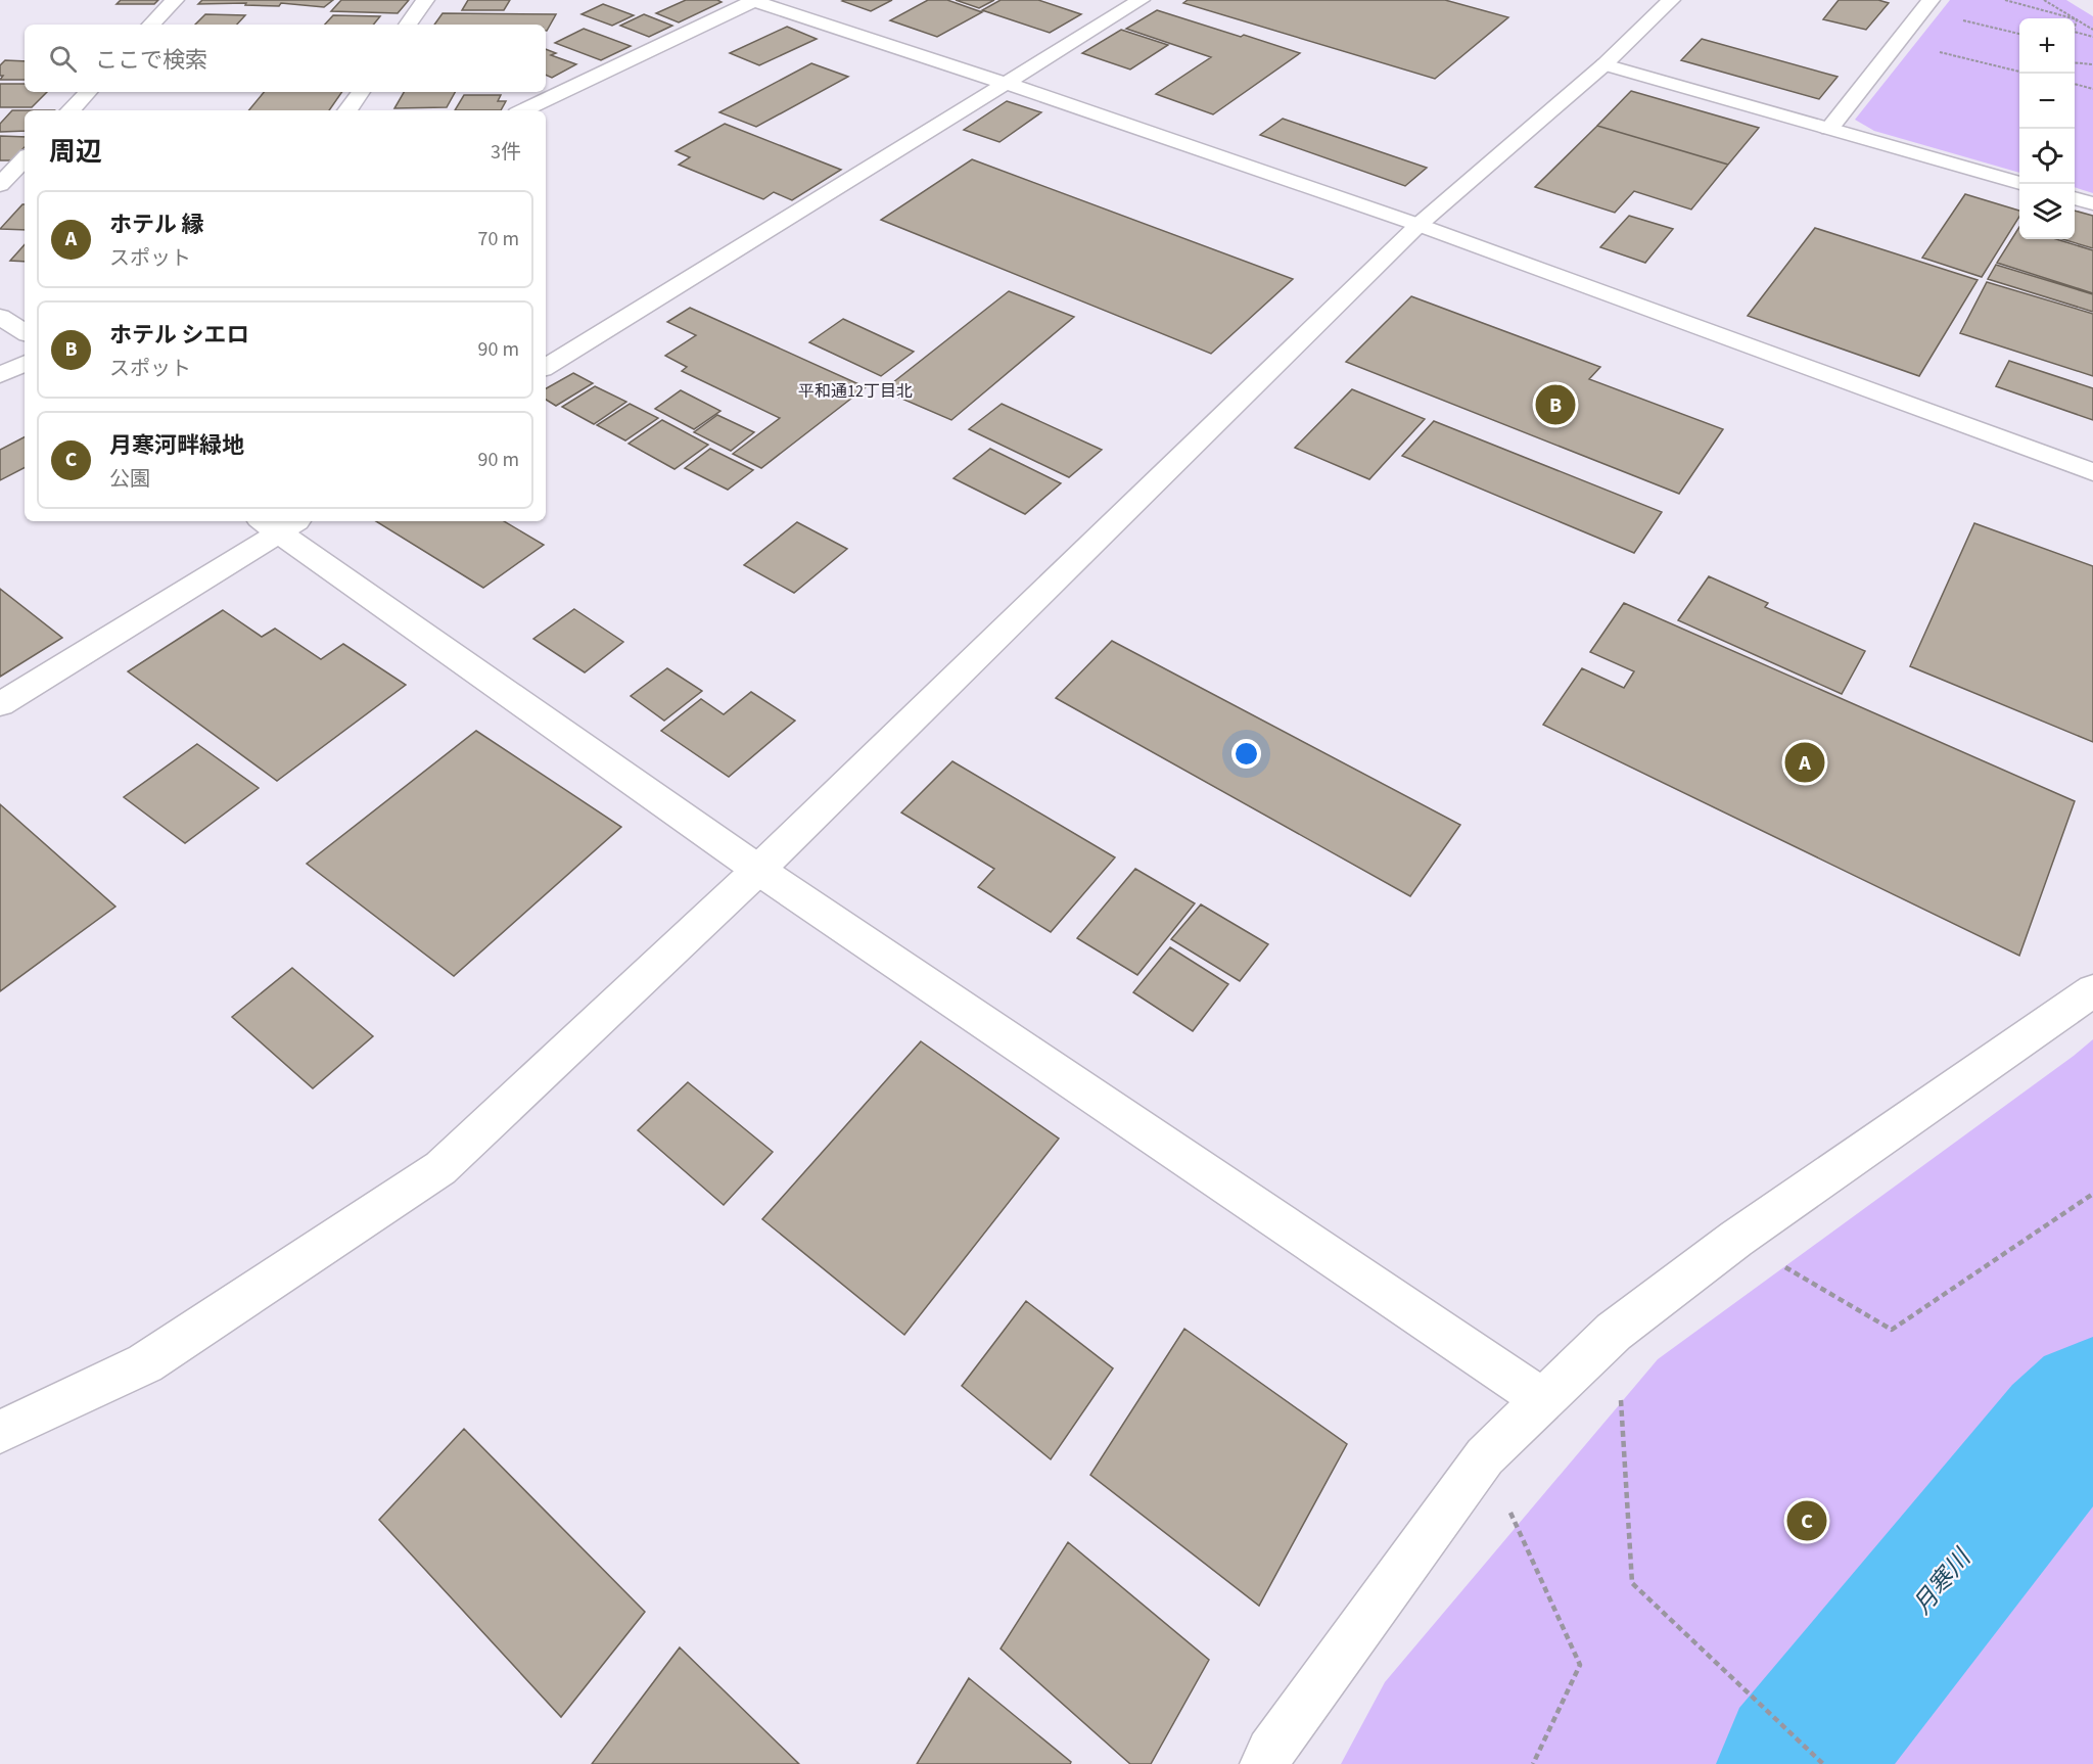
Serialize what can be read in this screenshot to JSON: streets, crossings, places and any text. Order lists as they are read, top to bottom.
{
  "districts": ["平和通12丁目北"],
  "water": ["月寒川"],
  "page": {
    "map_buttons": ["+", "−"],
    "search": "ここで検索",
    "heading": ["周辺", "3件"],
    "list": [
      {
        "mark": "A",
        "name": "ホテル 縁",
        "note": "スポット",
        "value": "70 m"
      },
      {
        "mark": "B",
        "name": "ホテル シエロ",
        "note": "スポット",
        "value": "90 m"
      },
      {
        "mark": "C",
        "name": "月寒河畔緑地",
        "note": "公園",
        "value": "90 m"
      }
    ],
    "pins": ["B", "A", "C"]
  }
}
